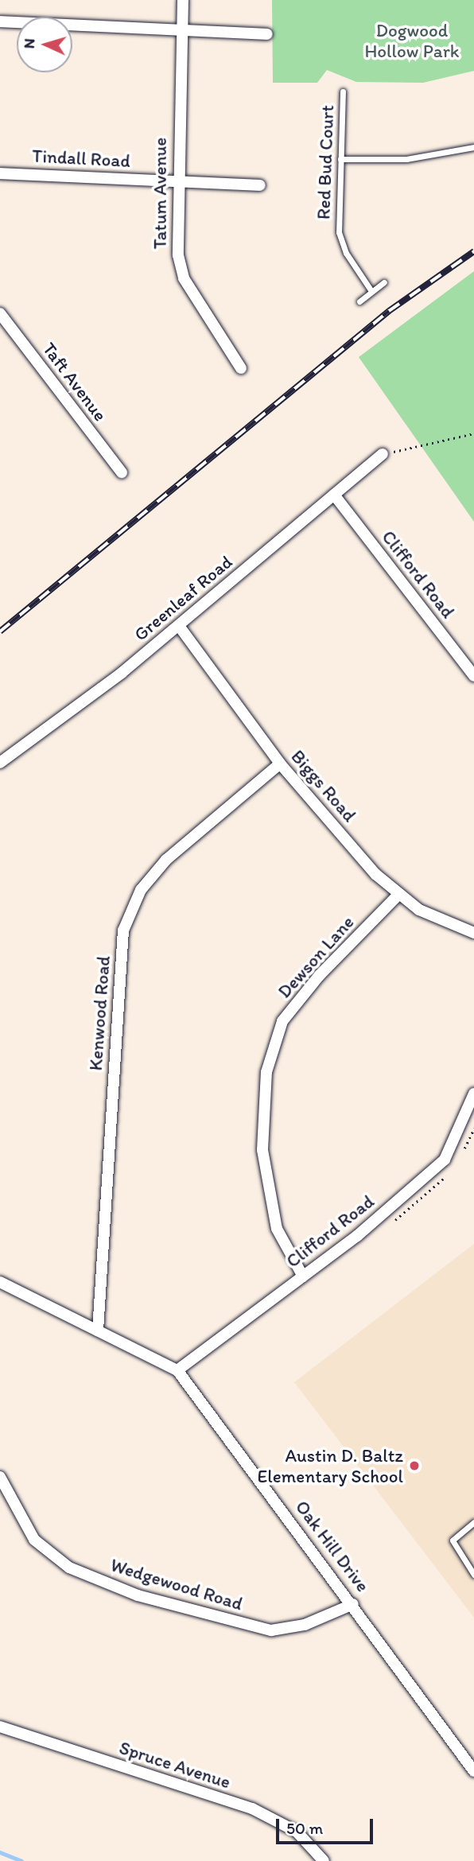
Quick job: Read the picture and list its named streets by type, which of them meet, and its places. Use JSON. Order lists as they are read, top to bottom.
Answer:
{
  "streets": {
    "street": [
      "Tindall Road",
      "Tatum Avenue",
      "Taft Avenue",
      "Clifford Road",
      "Greenleaf Road",
      "Biggs Road",
      "Dewson Lane",
      "Kenwood Road",
      "Oak Hill Drive",
      "Wedgewood Road",
      "Spruce Avenue"
    ],
    "lane": ["Red Bud Court"]
  },
  "crossings": [
    ["Tindall Road", "Tatum Avenue"],
    ["Clifford Road", "Greenleaf Road"],
    ["Clifford Road", "Dewson Lane"],
    ["Clifford Road", "Oak Hill Drive"],
    ["Greenleaf Road", "Biggs Road"],
    ["Biggs Road", "Dewson Lane"],
    ["Biggs Road", "Kenwood Road"],
    ["Kenwood Road", "Oak Hill Drive"],
    ["Oak Hill Drive", "Wedgewood Road"]
  ],
  "parks": ["Dogwood Hollow Park"],
  "places": ["Austin D. Baltz Elementary School"],
  "scale_bar": "50 m",
  "north": "left"
}
